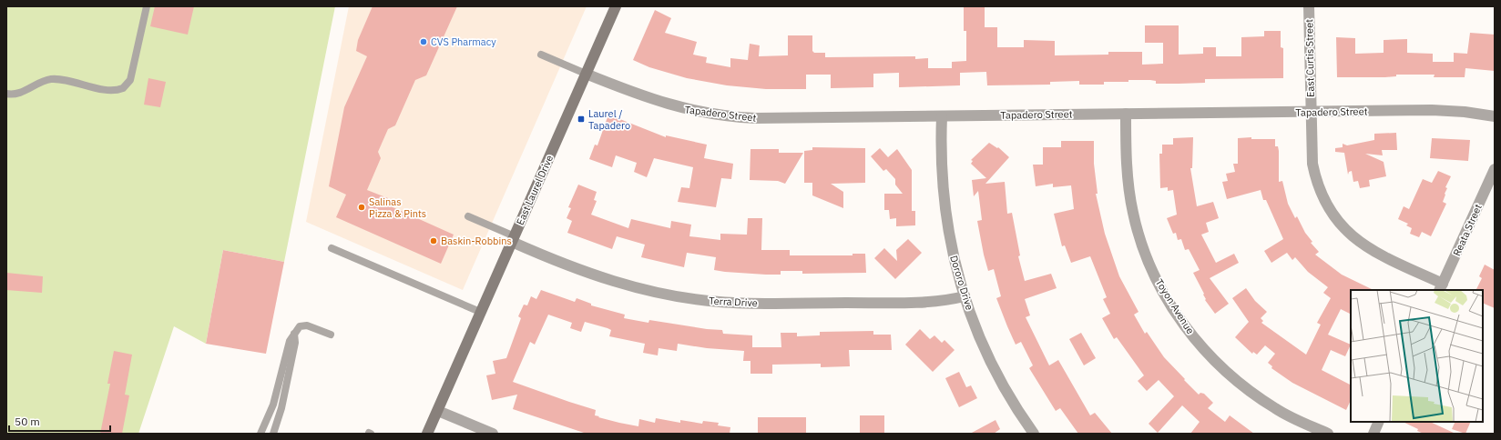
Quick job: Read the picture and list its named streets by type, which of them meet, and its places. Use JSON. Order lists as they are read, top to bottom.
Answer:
{
  "streets": {
    "main road": ["East Laurel Drive"],
    "street": [
      "East Curtis Street",
      "Tapadero Street",
      "Reata Street",
      "Dororo Drive",
      "Terra Drive",
      "Toyon Avenue"
    ]
  },
  "crossings": [
    ["East Curtis Street", "Tapadero Street"],
    ["East Curtis Street", "Reata Street"],
    ["Tapadero Street", "East Laurel Drive"],
    ["Tapadero Street", "Dororo Drive"],
    ["Tapadero Street", "Toyon Avenue"],
    ["East Laurel Drive", "Terra Drive"],
    ["Dororo Drive", "Terra Drive"]
  ],
  "places": {
    "other": ["CVS Pharmacy", "Salinas Pizza & Pints", "Baskin-Robbins"],
    "transit": ["Laurel / Tapadero"]
  },
  "scale_bar": "50 m"
}
